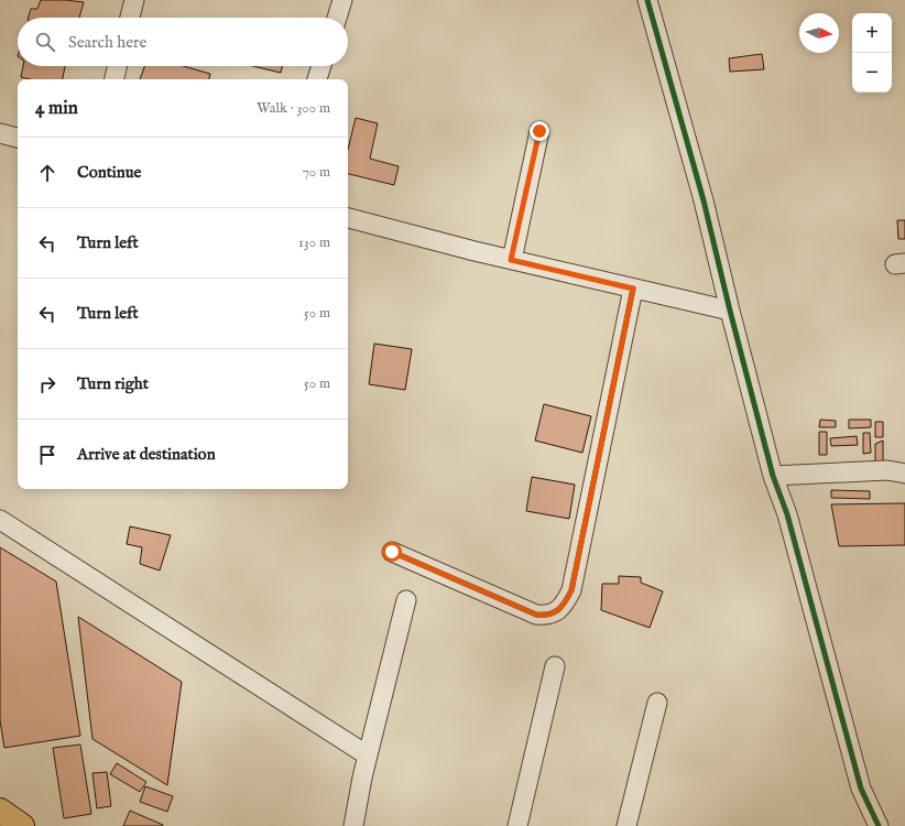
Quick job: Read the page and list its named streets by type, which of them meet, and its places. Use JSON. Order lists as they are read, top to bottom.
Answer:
{
  "north": "right",
  "page": {
    "map_buttons": ["+", "−"],
    "search": "Search here",
    "heading": ["4 min", "Walk · 300 m"],
    "list": [
      ["Continue", "70 m"],
      ["Turn left", "130 m"],
      ["Turn left", "50 m"],
      ["Turn right", "50 m"],
      "Arrive at destination"
    ]
  }
}
